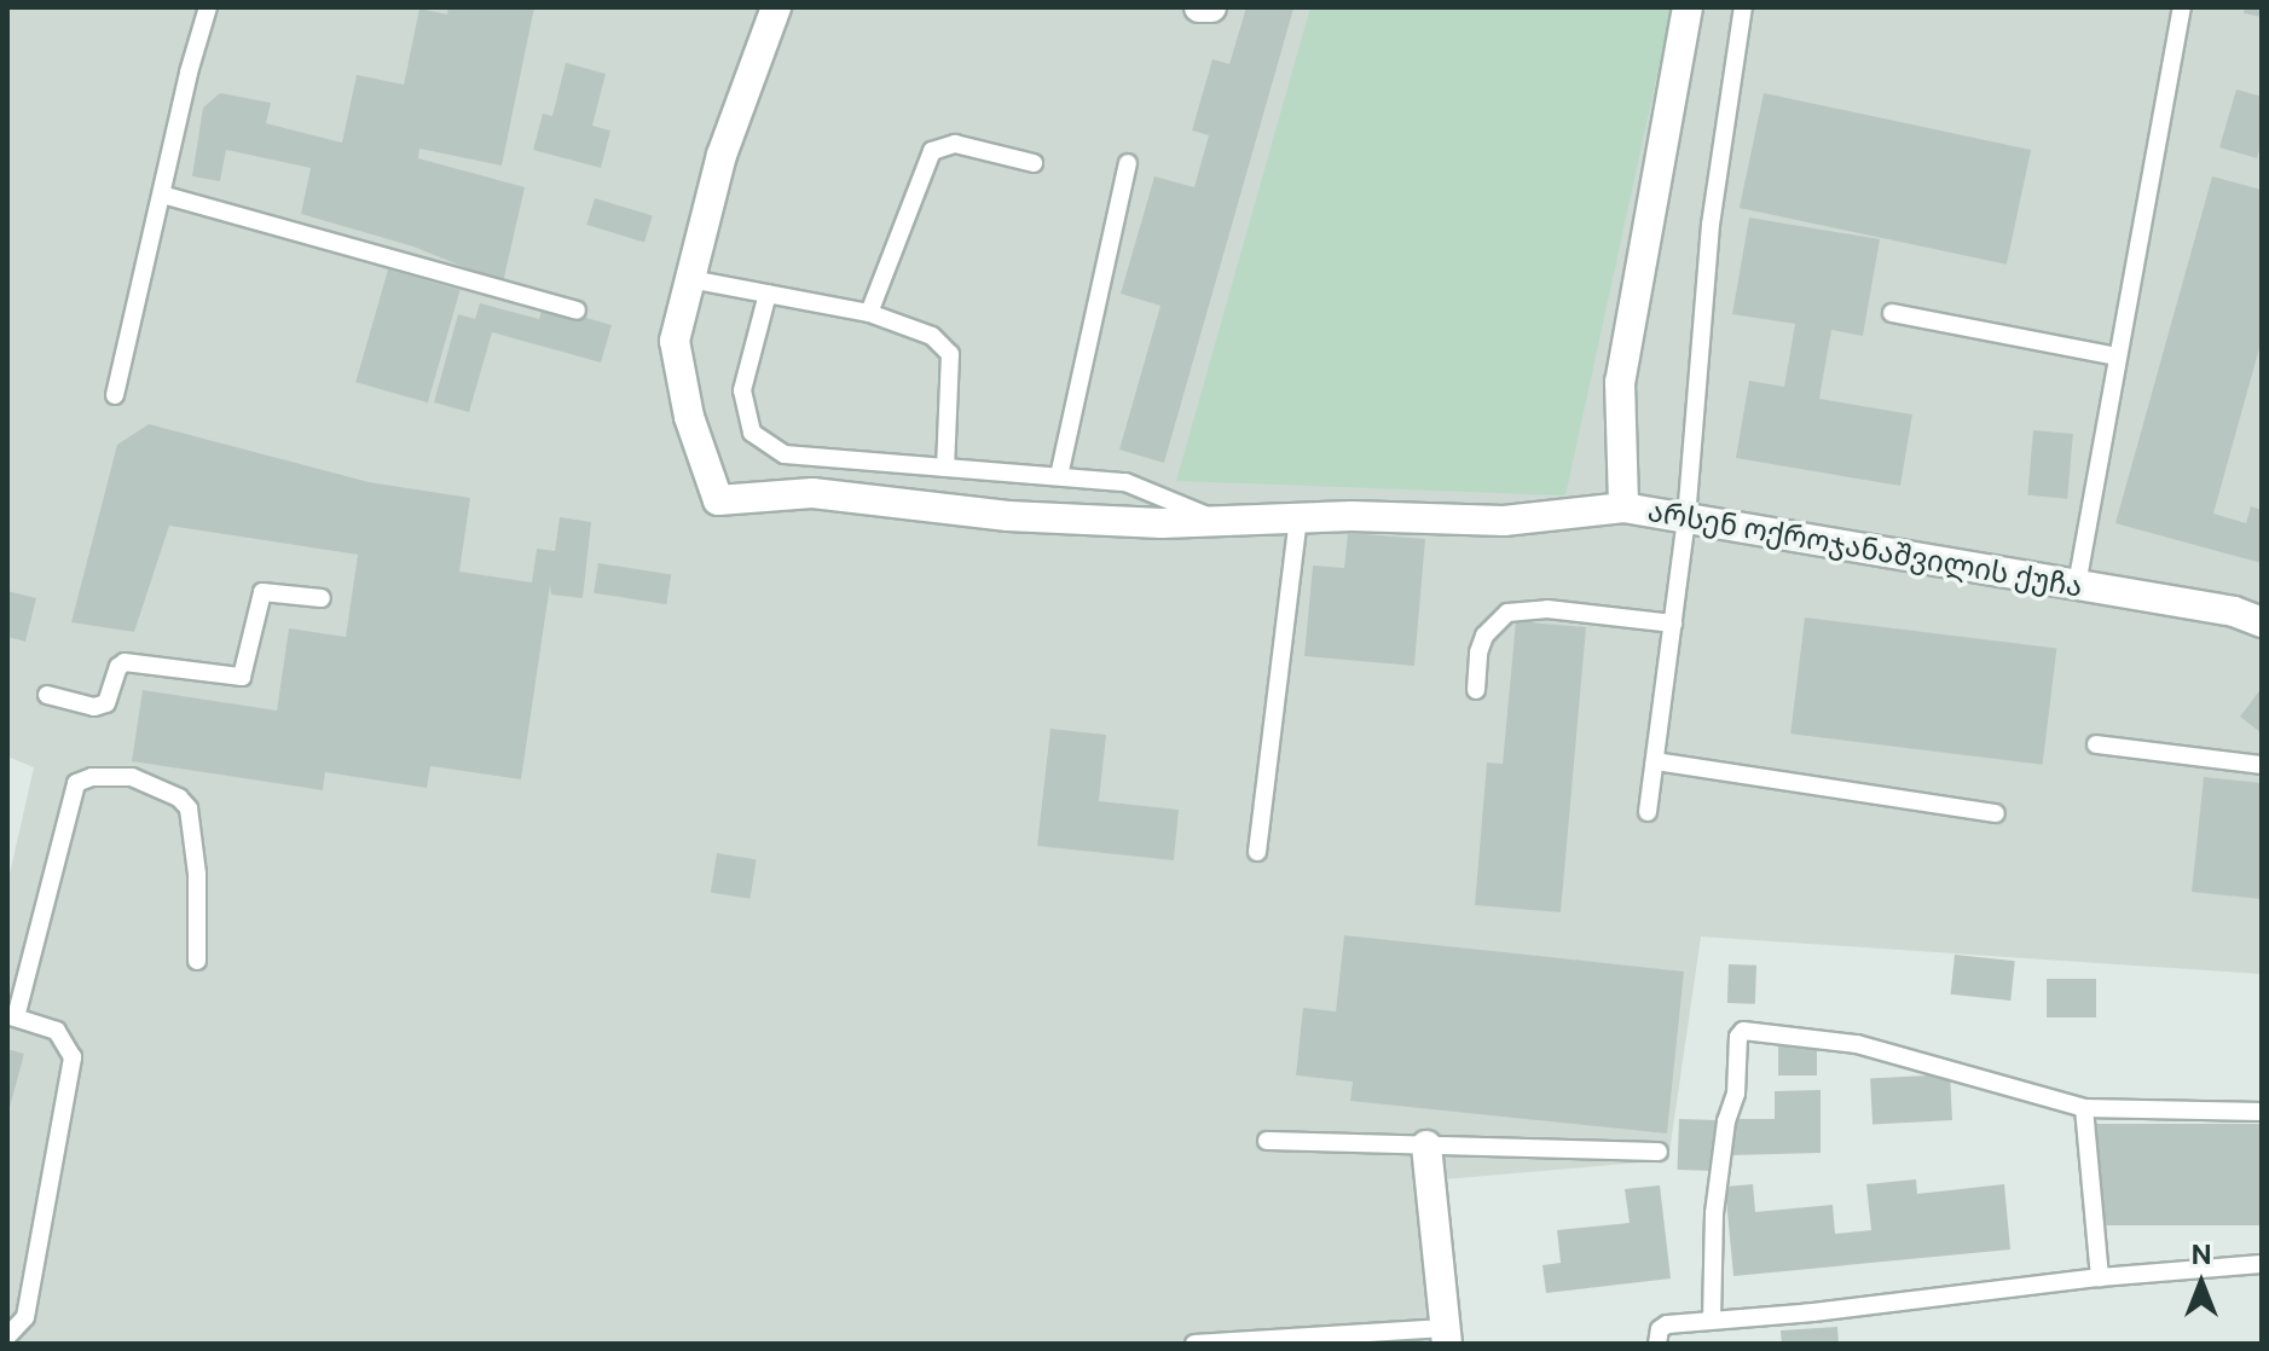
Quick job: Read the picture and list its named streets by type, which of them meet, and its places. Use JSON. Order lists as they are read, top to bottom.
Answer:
{
  "streets": {
    "street": ["არსენ ოქროჯანაშვილის ქუჩა"]
  },
  "north": "top"
}
